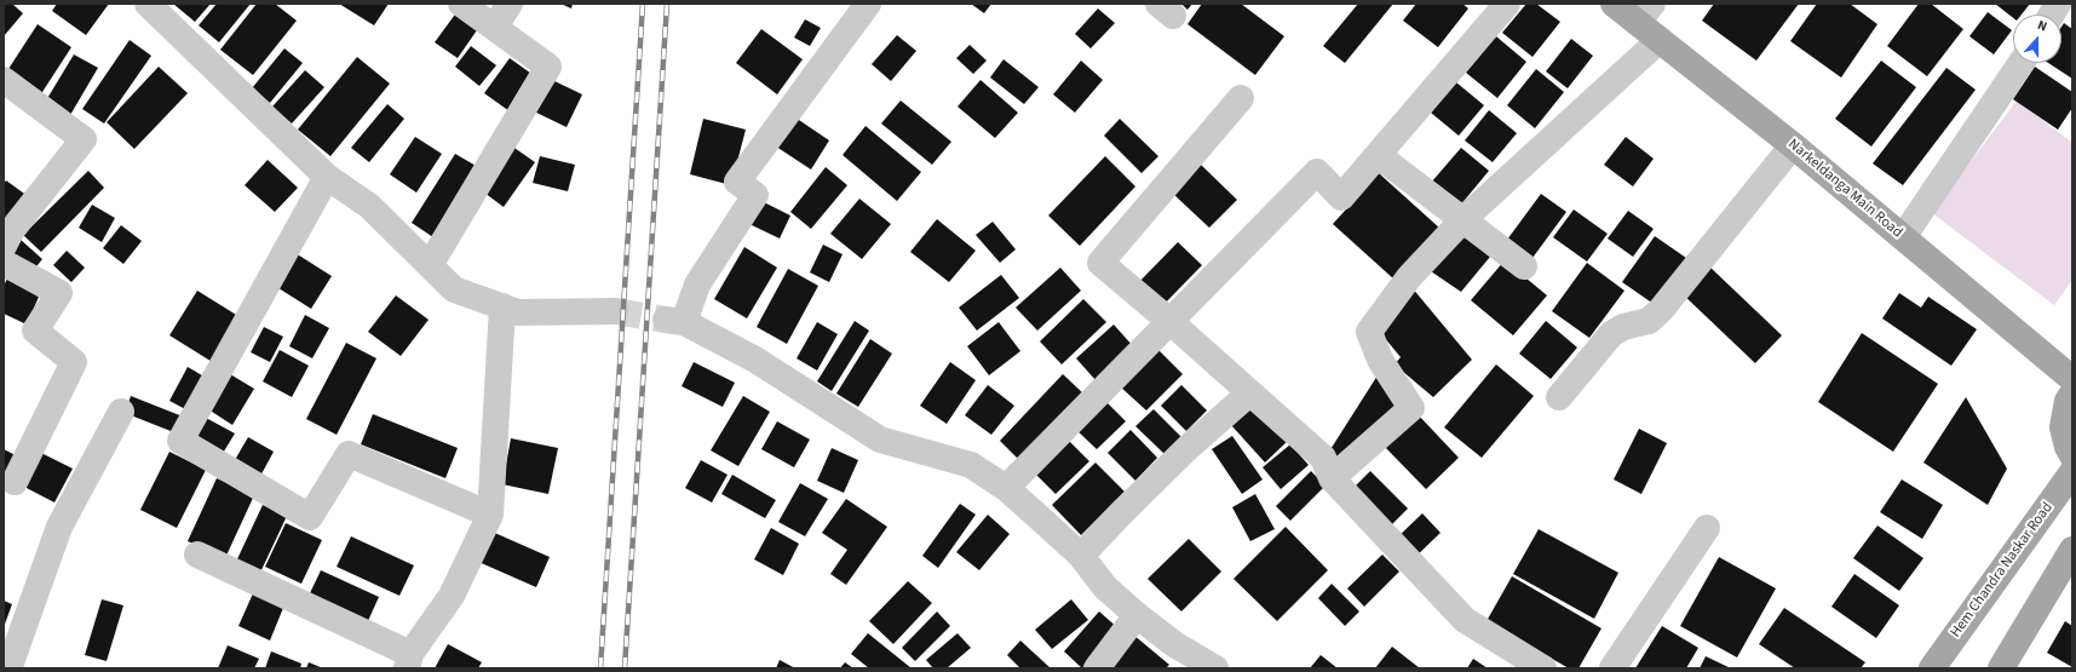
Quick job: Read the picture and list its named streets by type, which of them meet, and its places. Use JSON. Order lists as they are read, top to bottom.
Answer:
{
  "streets": {
    "main road": ["Narkeldanga Main Road", "Hem Chandra Naskar Road"]
  },
  "north": "top"
}
